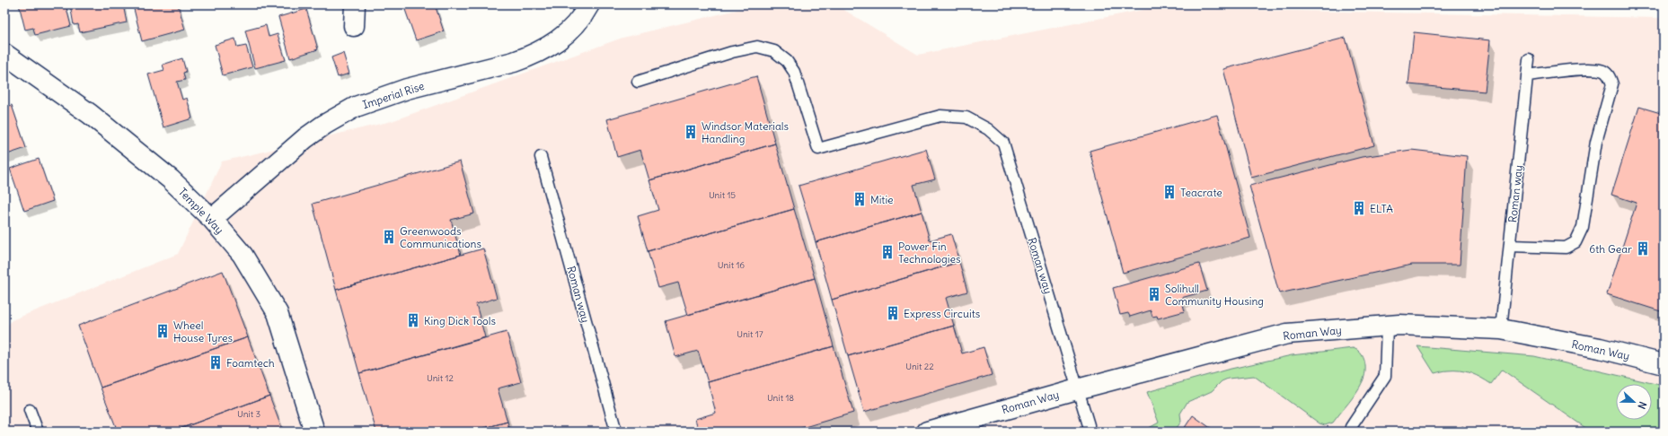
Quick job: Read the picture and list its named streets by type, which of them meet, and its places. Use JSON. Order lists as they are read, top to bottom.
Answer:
{
  "streets": {
    "street": ["Imperial Rise", "Temple Way", "Roman Way"],
    "lane": ["Roman way"]
  },
  "crossings": [
    ["Imperial Rise", "Temple Way"],
    ["Roman way", "Roman Way"]
  ],
  "places": {
    "building": [
      "Windsor Materials Handling",
      "Teacrate",
      "Mitie",
      "ELTA",
      "Greenwoods Communications",
      "6th Gear",
      "Power Fin Technologies",
      "Solihull Community Housing",
      "Express Circuits",
      "King Dick Tools",
      "Wheel House Tyres",
      "Foamtech"
    ]
  },
  "house_numbers": [
    "Unit 15",
    "Unit 16",
    "Unit 17",
    "Unit 22",
    "Unit 12",
    "Unit 18",
    "Unit 3"
  ],
  "north": "right"
}
